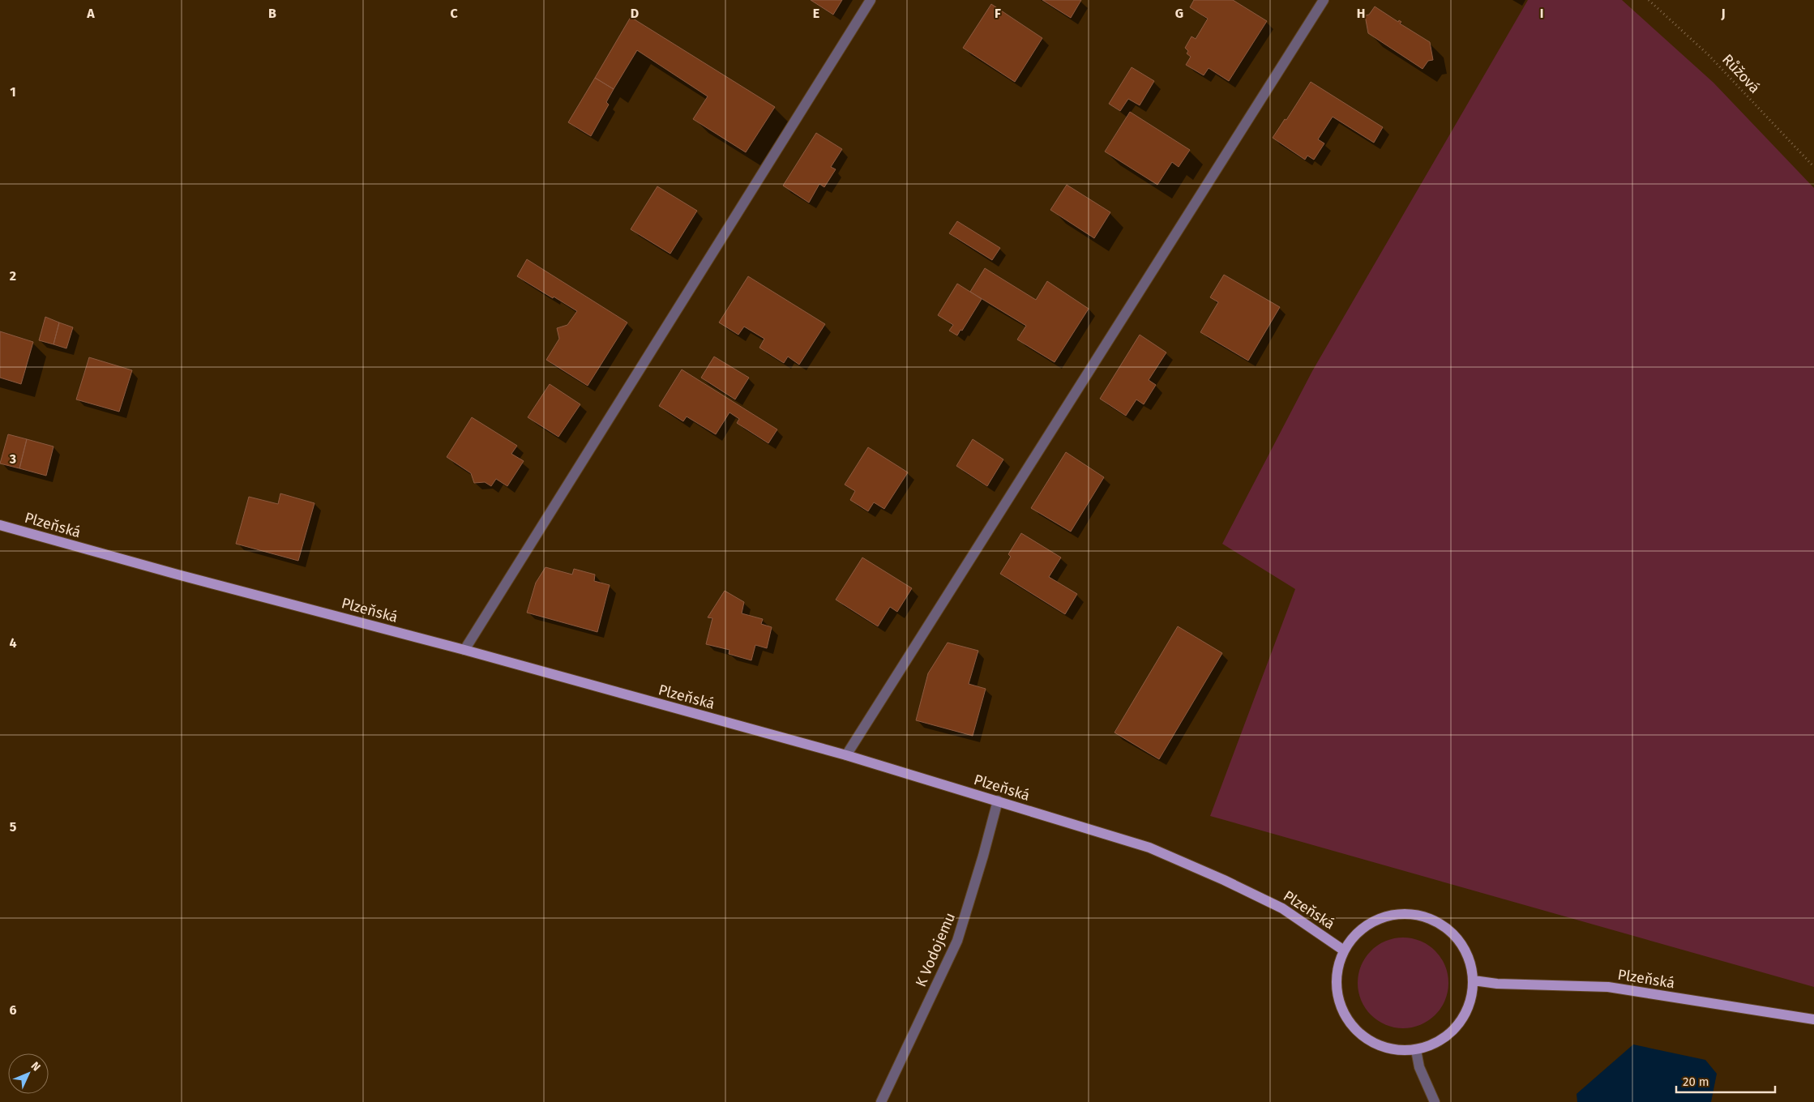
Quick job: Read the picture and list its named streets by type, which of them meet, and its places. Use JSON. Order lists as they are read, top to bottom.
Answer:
{
  "streets": {
    "main road": ["Plzeňská"],
    "street": ["K Vodojemu"],
    "path": ["Růžová"]
  },
  "crossings": [
    ["Plzeňská", "K Vodojemu"]
  ],
  "scale_bar": "20 m",
  "north": "top right",
  "grid": {
    "columns": [
      "A",
      "B",
      "C",
      "D",
      "E",
      "F",
      "G",
      "H",
      "I",
      "J"
    ],
    "rows": [
      "1",
      "2",
      "3",
      "4",
      "5",
      "6"
    ]
  }
}
